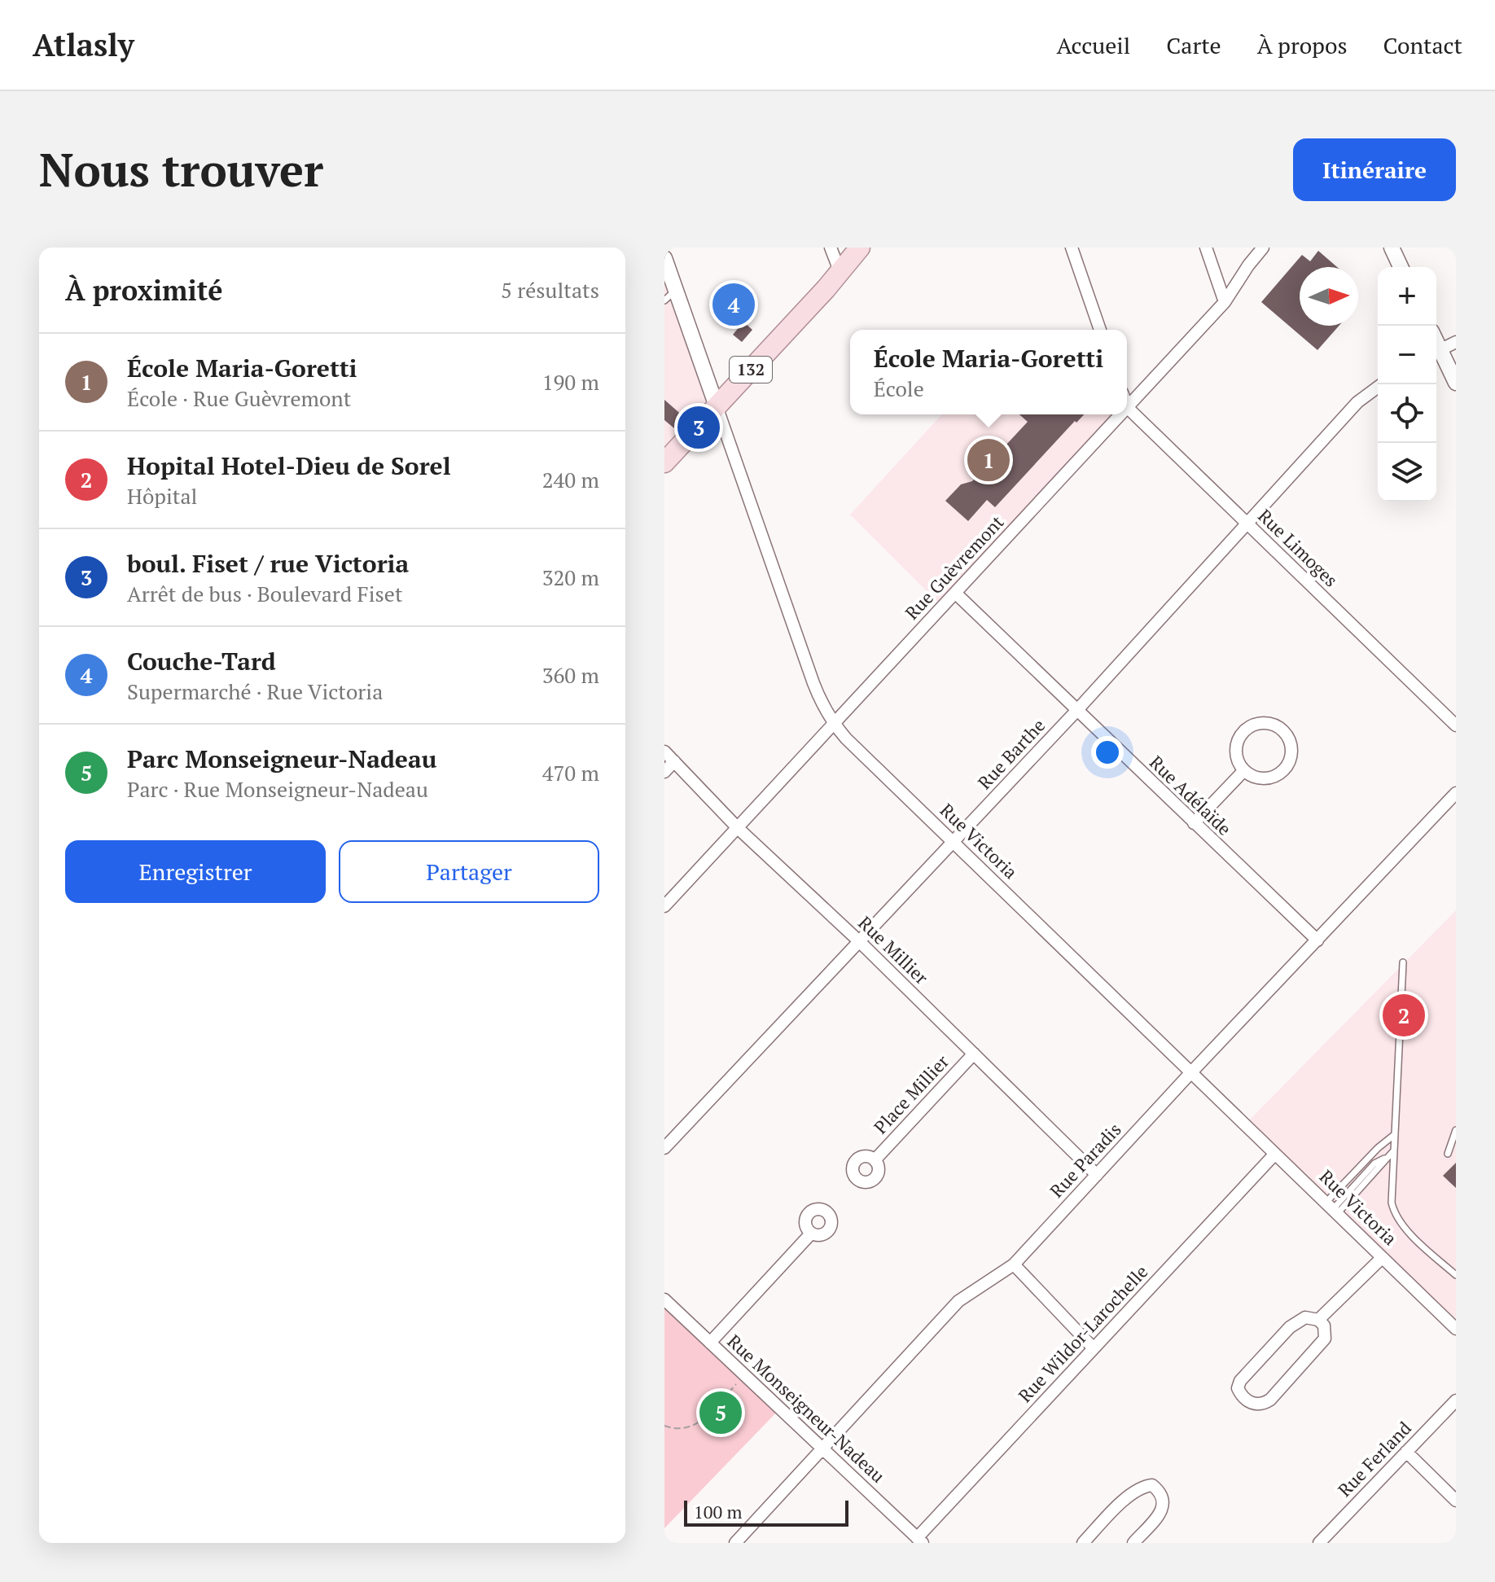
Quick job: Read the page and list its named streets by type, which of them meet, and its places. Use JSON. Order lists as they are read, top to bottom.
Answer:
{
  "streets": {
    "main road": ["132"],
    "street": [
      "Rue Limoges",
      "Rue Guèvremont",
      "Rue Barthe",
      "Rue Adélaïde",
      "Rue Victoria",
      "Rue Millier",
      "Place Millier",
      "Rue Paradis",
      "Rue Wildor-Larochelle",
      "Rue Monseigneur-Nadeau",
      "Rue Ferland"
    ]
  },
  "crossings": [
    ["132", "Rue Victoria"],
    ["Rue Limoges", "Rue Guèvremont"],
    ["Rue Limoges", "Rue Barthe"],
    ["Rue Guèvremont", "Rue Adélaïde"],
    ["Rue Guèvremont", "Rue Victoria"],
    ["Rue Guèvremont", "Rue Millier"],
    ["Rue Barthe", "Rue Adélaïde"],
    ["Rue Barthe", "Rue Victoria"],
    ["Rue Barthe", "Rue Millier"],
    ["Rue Adélaïde", "Rue Paradis"],
    ["Rue Victoria", "Rue Paradis"],
    ["Rue Victoria", "Rue Wildor-Larochelle"],
    ["Rue Millier", "Place Millier"],
    ["Rue Millier", "Rue Paradis"],
    ["Rue Paradis", "Rue Monseigneur-Nadeau"],
    ["Rue Wildor-Larochelle", "Rue Monseigneur-Nadeau"]
  ],
  "scale_bar": "100 m",
  "north": "right",
  "page": {
    "header": "Atlasly",
    "nav": [
      "Accueil",
      "Carte",
      "À propos",
      "Contact"
    ],
    "buttons": [
      "Itinéraire",
      ["Enregistrer", "Partager"]
    ],
    "title": "Nous trouver",
    "heading": ["À proximité", "5 résultats"],
    "map_buttons": ["+", "−"],
    "pins": [
      "4",
      "3",
      "1",
      "2",
      "5"
    ],
    "popup": ["École Maria-Goretti", "École"],
    "list": [
      {
        "mark": "1",
        "name": "École Maria-Goretti",
        "note": "École · Rue Guèvremont",
        "value": "190 m"
      },
      {
        "mark": "2",
        "name": "Hopital Hotel-Dieu de Sorel",
        "note": "Hôpital",
        "value": "240 m"
      },
      {
        "mark": "3",
        "name": "boul. Fiset / rue Victoria",
        "note": "Arrêt de bus · Boulevard Fiset",
        "value": "320 m"
      },
      {
        "mark": "4",
        "name": "Couche-Tard",
        "note": "Supermarché · Rue Victoria",
        "value": "360 m"
      },
      {
        "mark": "5",
        "name": "Parc Monseigneur-Nadeau",
        "note": "Parc · Rue Monseigneur-Nadeau",
        "value": "470 m"
      }
    ],
    "scale": "100 m"
  }
}
